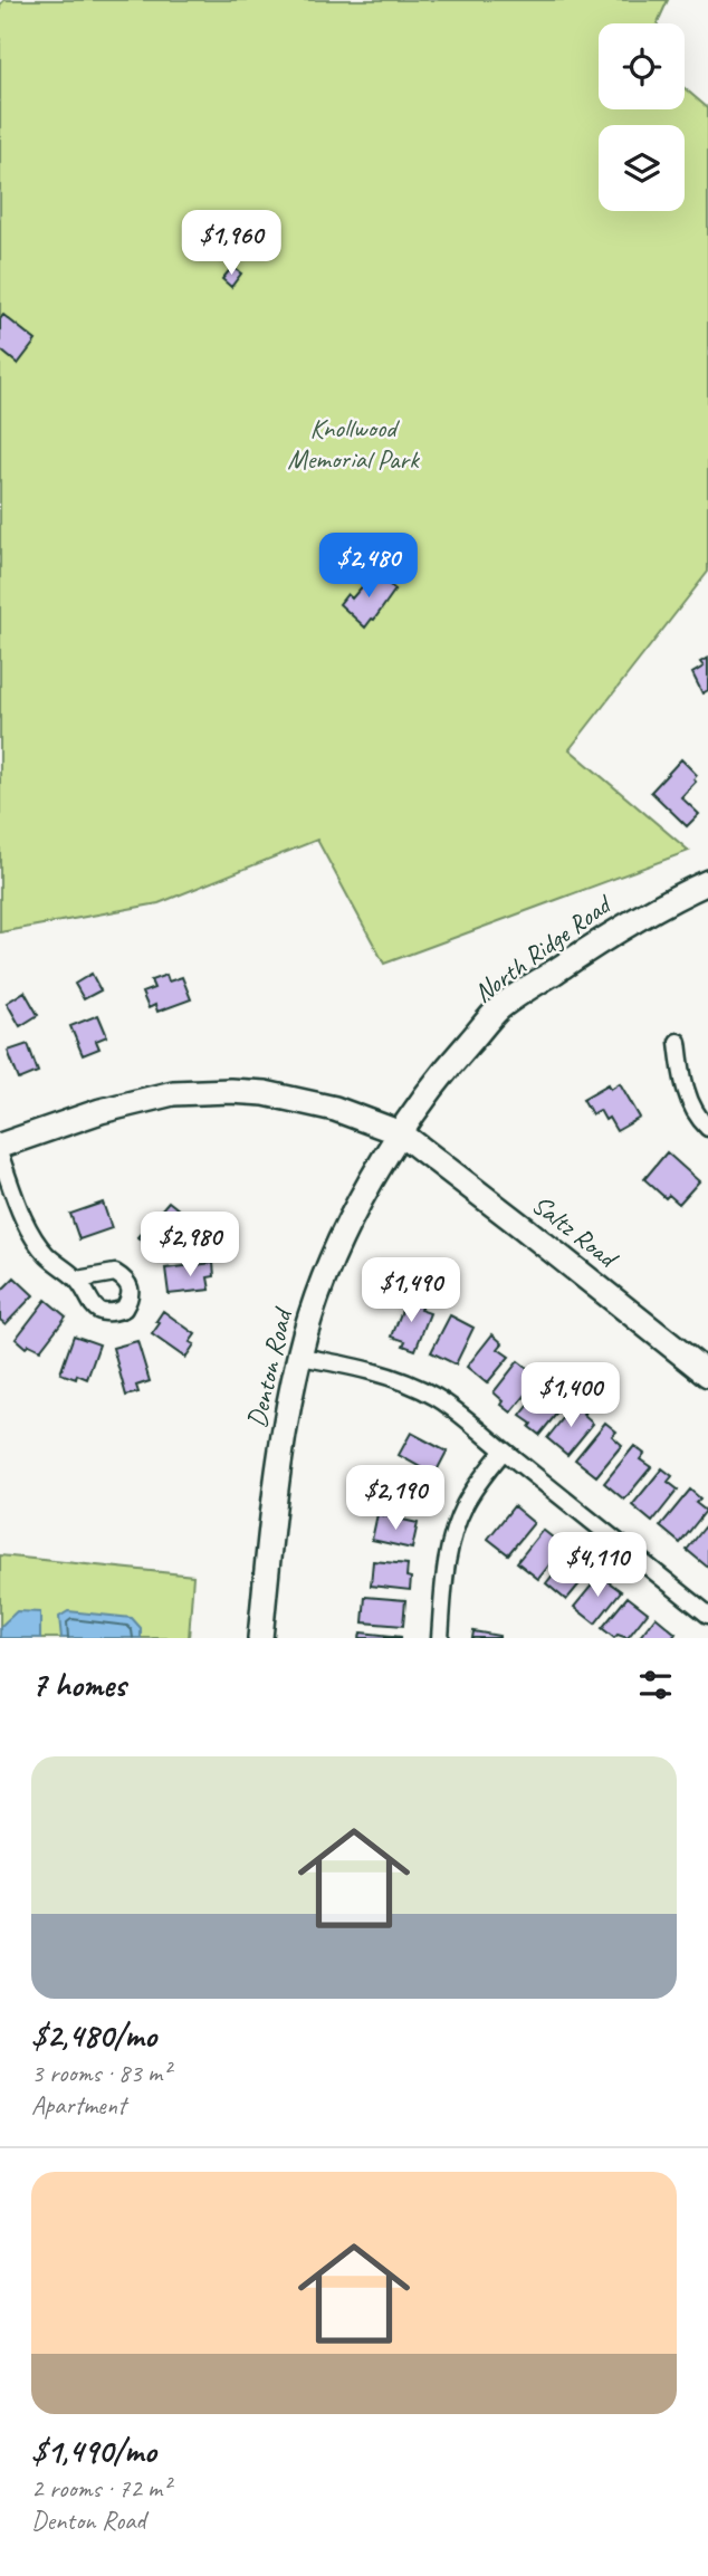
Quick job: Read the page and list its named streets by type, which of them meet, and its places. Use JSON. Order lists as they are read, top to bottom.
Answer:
{
  "streets": {
    "street": ["North Ridge Road", "Saltz Road", "Denton Road"]
  },
  "crossings": [
    ["North Ridge Road", "Saltz Road"],
    ["North Ridge Road", "Denton Road"],
    ["Saltz Road", "Denton Road"]
  ],
  "parks": ["Knollwood Memorial Park"],
  "page": {
    "price": [
      "$1,960",
      "$2,480",
      "$2,980",
      "$1,490",
      "$1,400",
      "$2,190",
      "$4,110"
    ],
    "heading": "7 homes",
    "list": [
      {
        "name": "$2,480/mo",
        "note": "3 rooms · 83 m² · Apartment"
      },
      {
        "name": "$1,490/mo",
        "note": "2 rooms · 72 m² · Denton Road"
      }
    ]
  }
}
